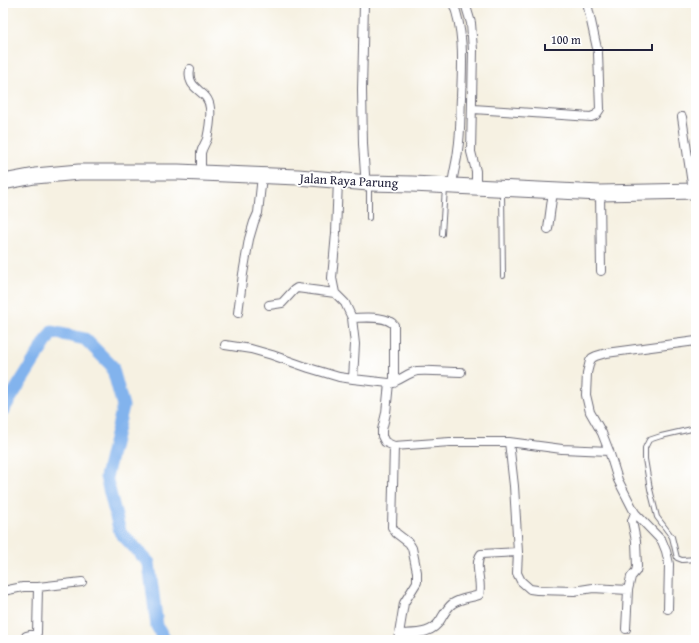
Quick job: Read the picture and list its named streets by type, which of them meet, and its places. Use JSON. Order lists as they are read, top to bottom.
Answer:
{
  "streets": {
    "highway": ["Jalan Raya Parung"]
  },
  "scale_bar": "100 m"
}
